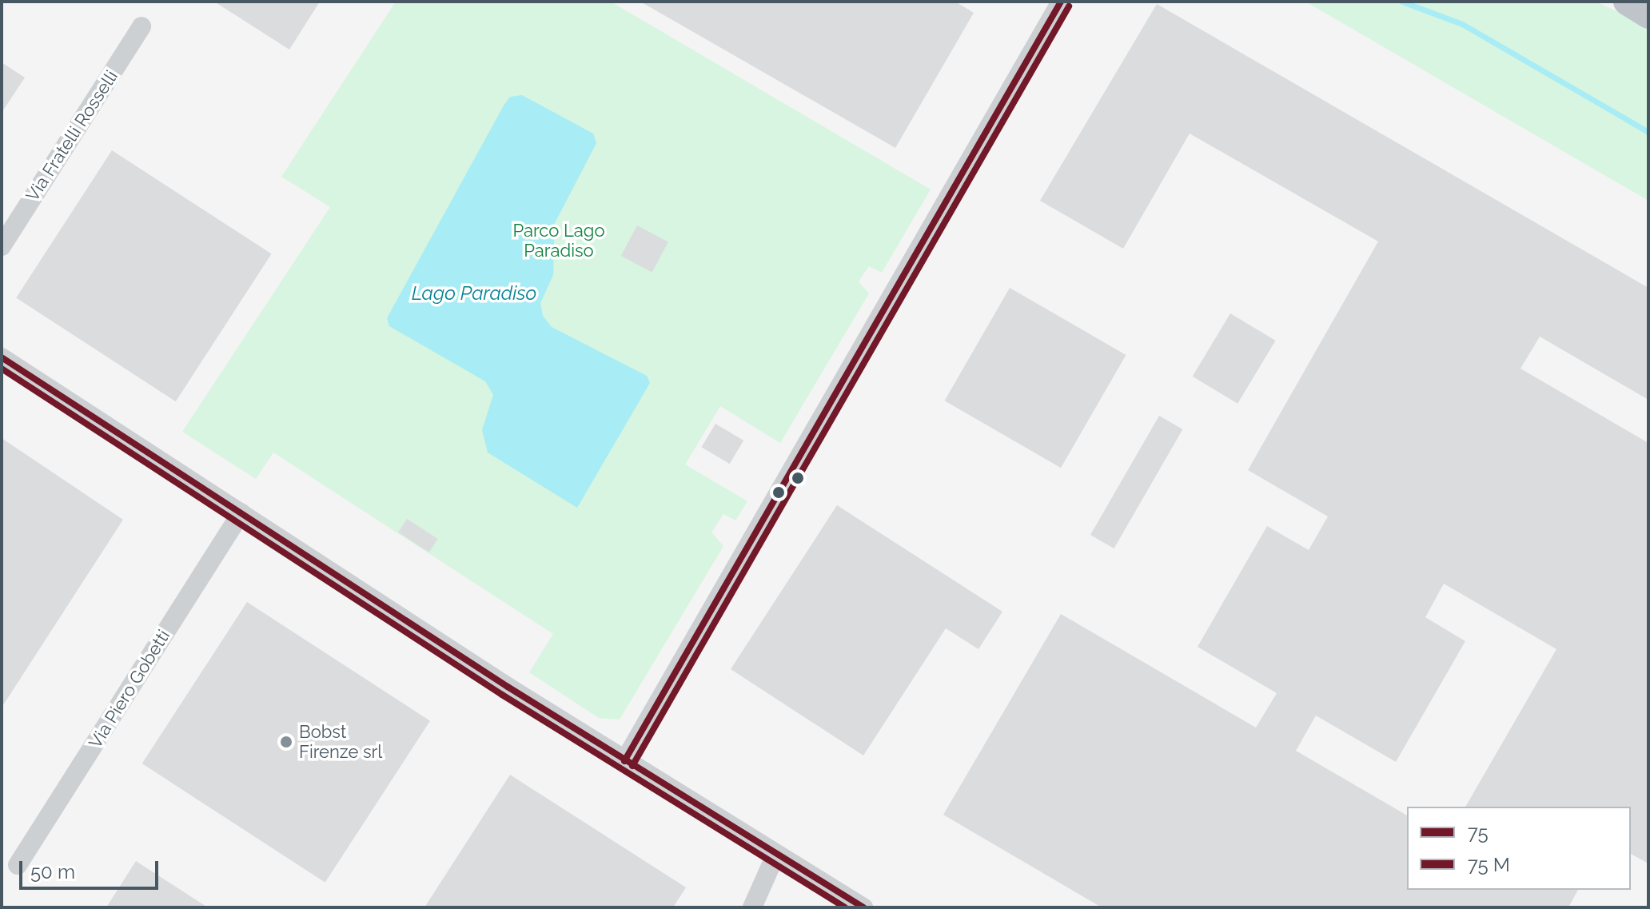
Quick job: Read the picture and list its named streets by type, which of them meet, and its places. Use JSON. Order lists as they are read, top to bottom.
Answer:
{
  "streets": {
    "street": ["Via Fratelli Rosselli", "Via Piero Gobetti"]
  },
  "water": ["Lago Paradiso"],
  "parks": ["Parco Lago Paradiso"],
  "places": ["Bobst Firenze srl"],
  "lines": ["transit line 75"],
  "legend": ["75", "75 M"],
  "scale_bar": "50 m"
}
